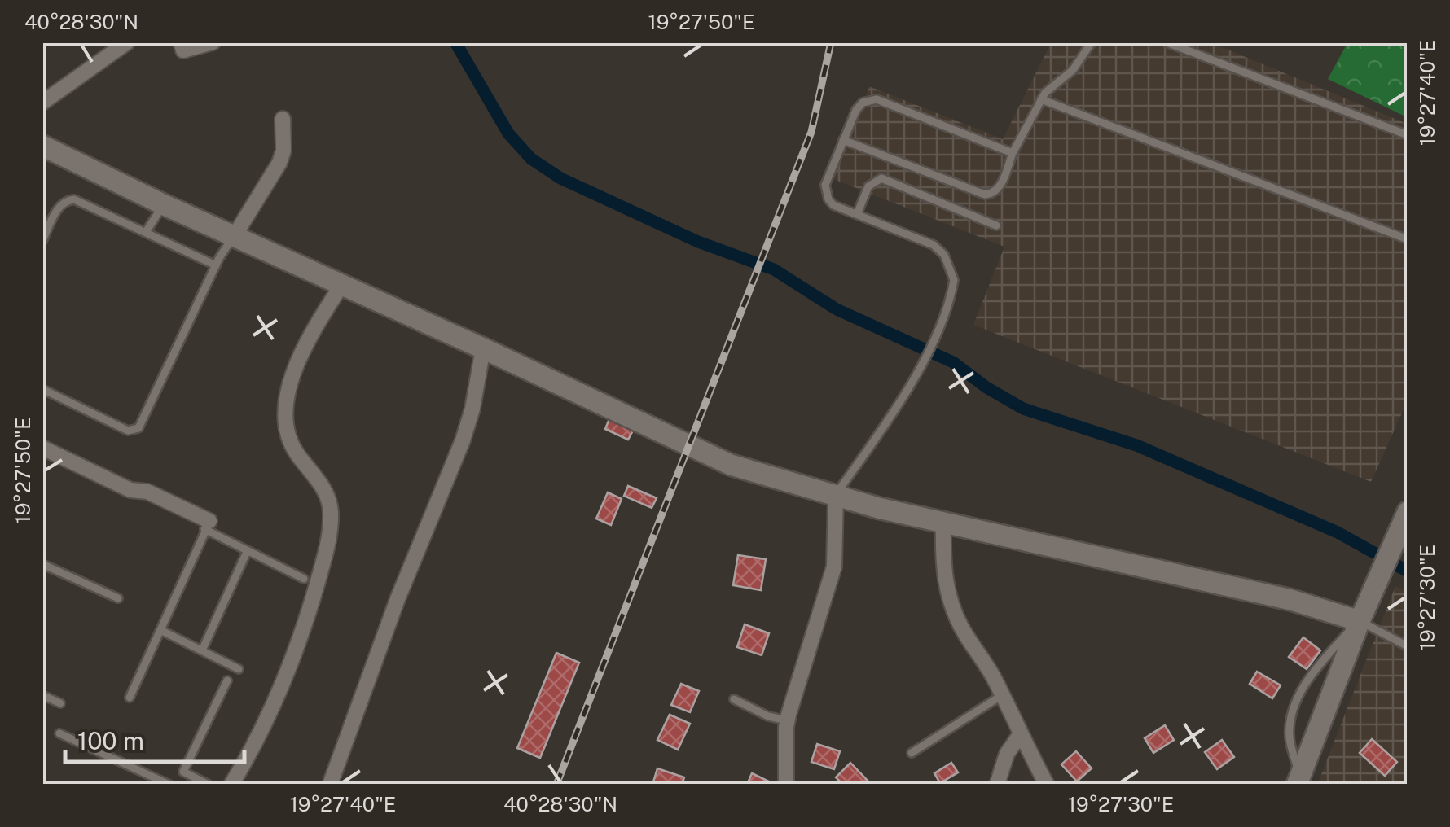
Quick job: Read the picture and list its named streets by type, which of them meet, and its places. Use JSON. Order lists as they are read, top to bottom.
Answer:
{
  "scale_bar": "100 m",
  "coordinates": [
    "40°28'30\"N",
    "19°27'50\"E",
    "19°27'40\"E",
    "19°27'30\"E"
  ]
}
